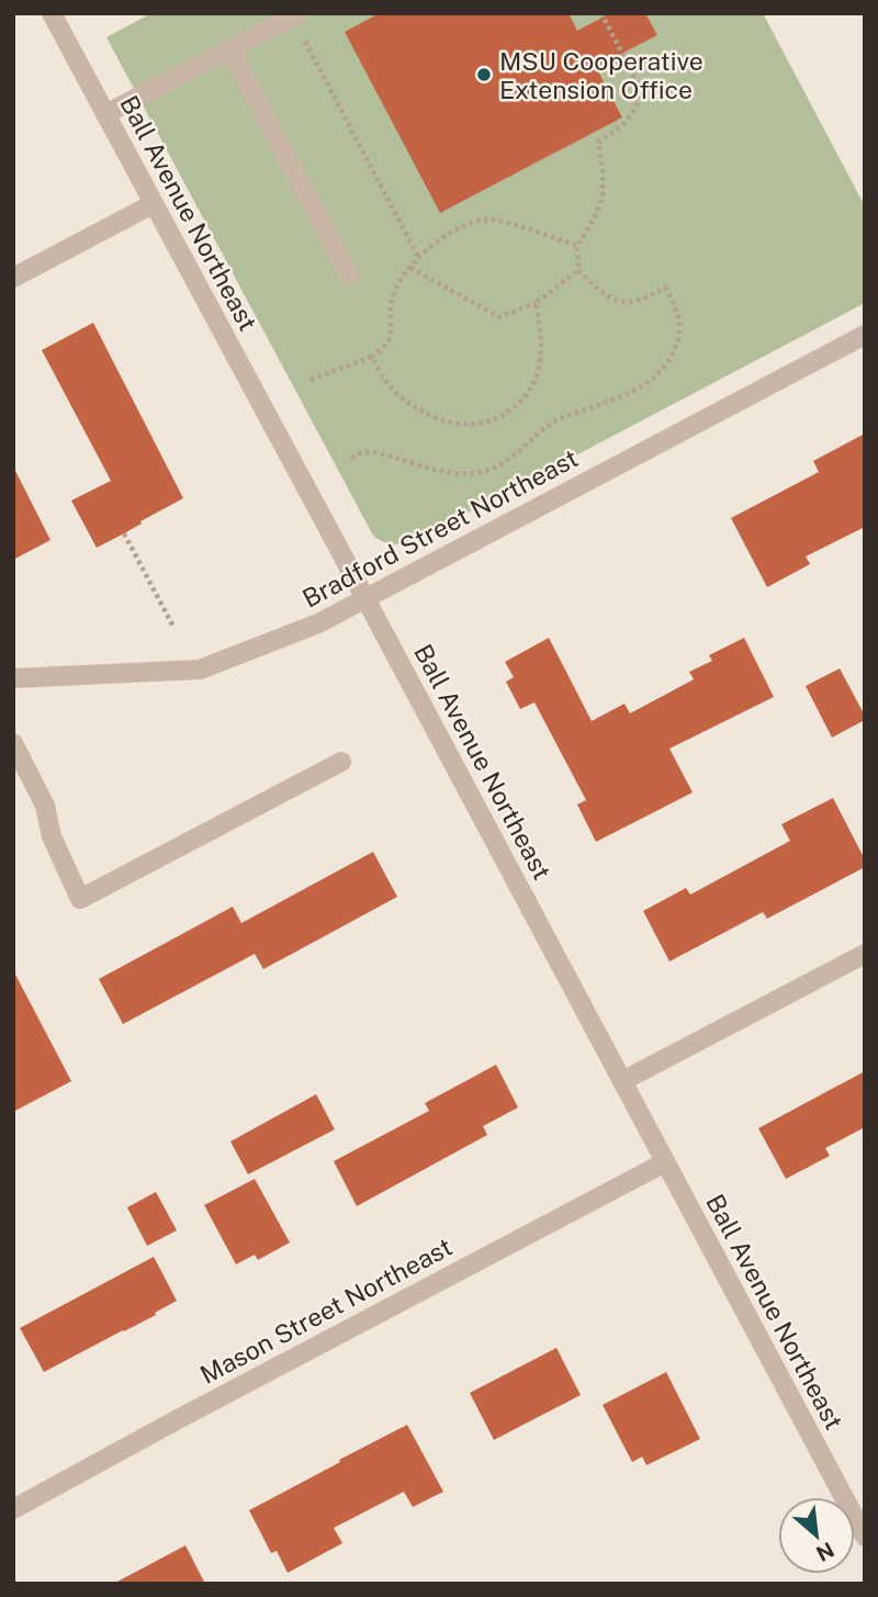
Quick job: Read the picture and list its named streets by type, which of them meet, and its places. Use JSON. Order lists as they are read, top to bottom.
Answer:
{
  "streets": {
    "street": ["Ball Avenue Northeast", "Bradford Street Northeast", "Mason Street Northeast"]
  },
  "crossings": [
    ["Ball Avenue Northeast", "Bradford Street Northeast"],
    ["Ball Avenue Northeast", "Mason Street Northeast"]
  ],
  "places": ["MSU Cooperative Extension Office"],
  "north": "bottom right"
}
